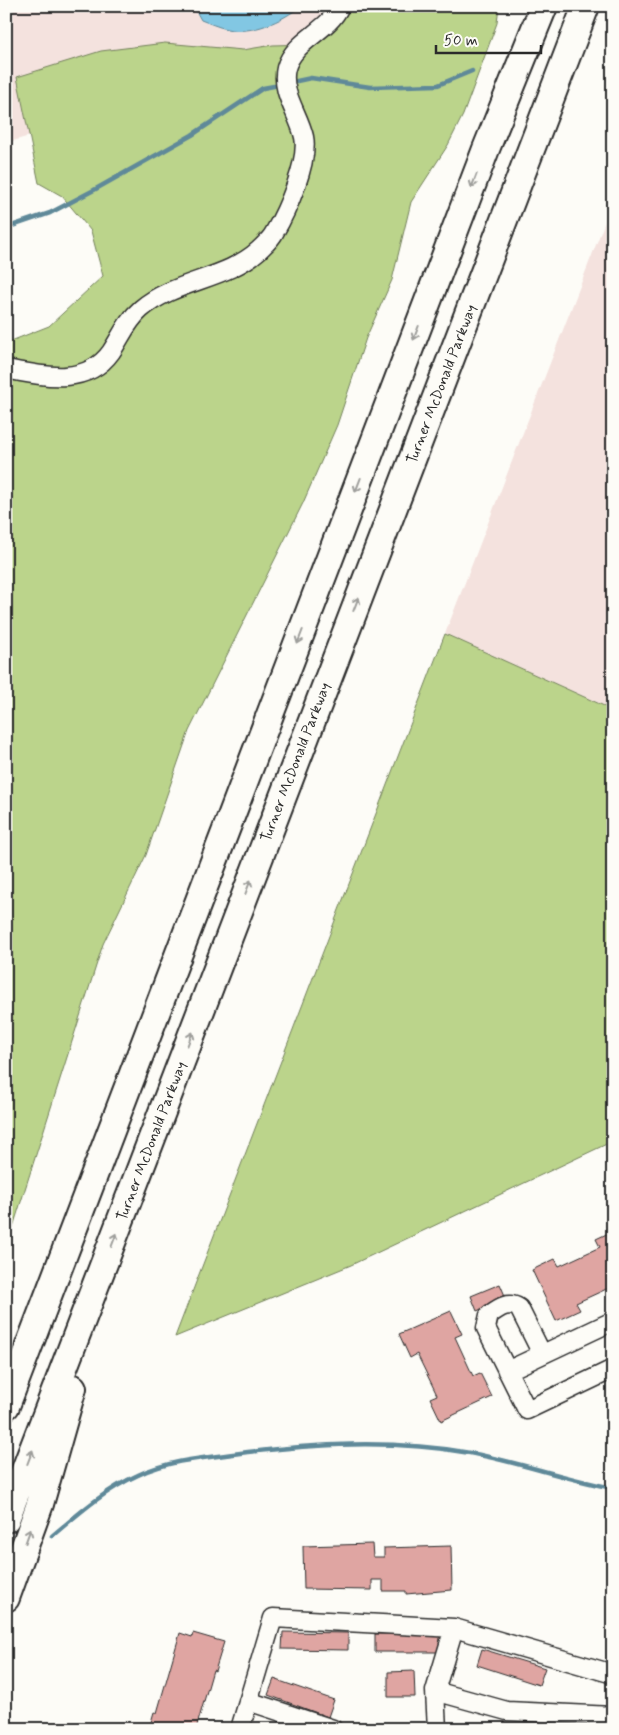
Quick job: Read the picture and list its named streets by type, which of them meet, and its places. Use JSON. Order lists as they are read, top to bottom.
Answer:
{
  "streets": {
    "highway": ["Turner McDonald Parkway"]
  },
  "scale_bar": "50 m"
}
